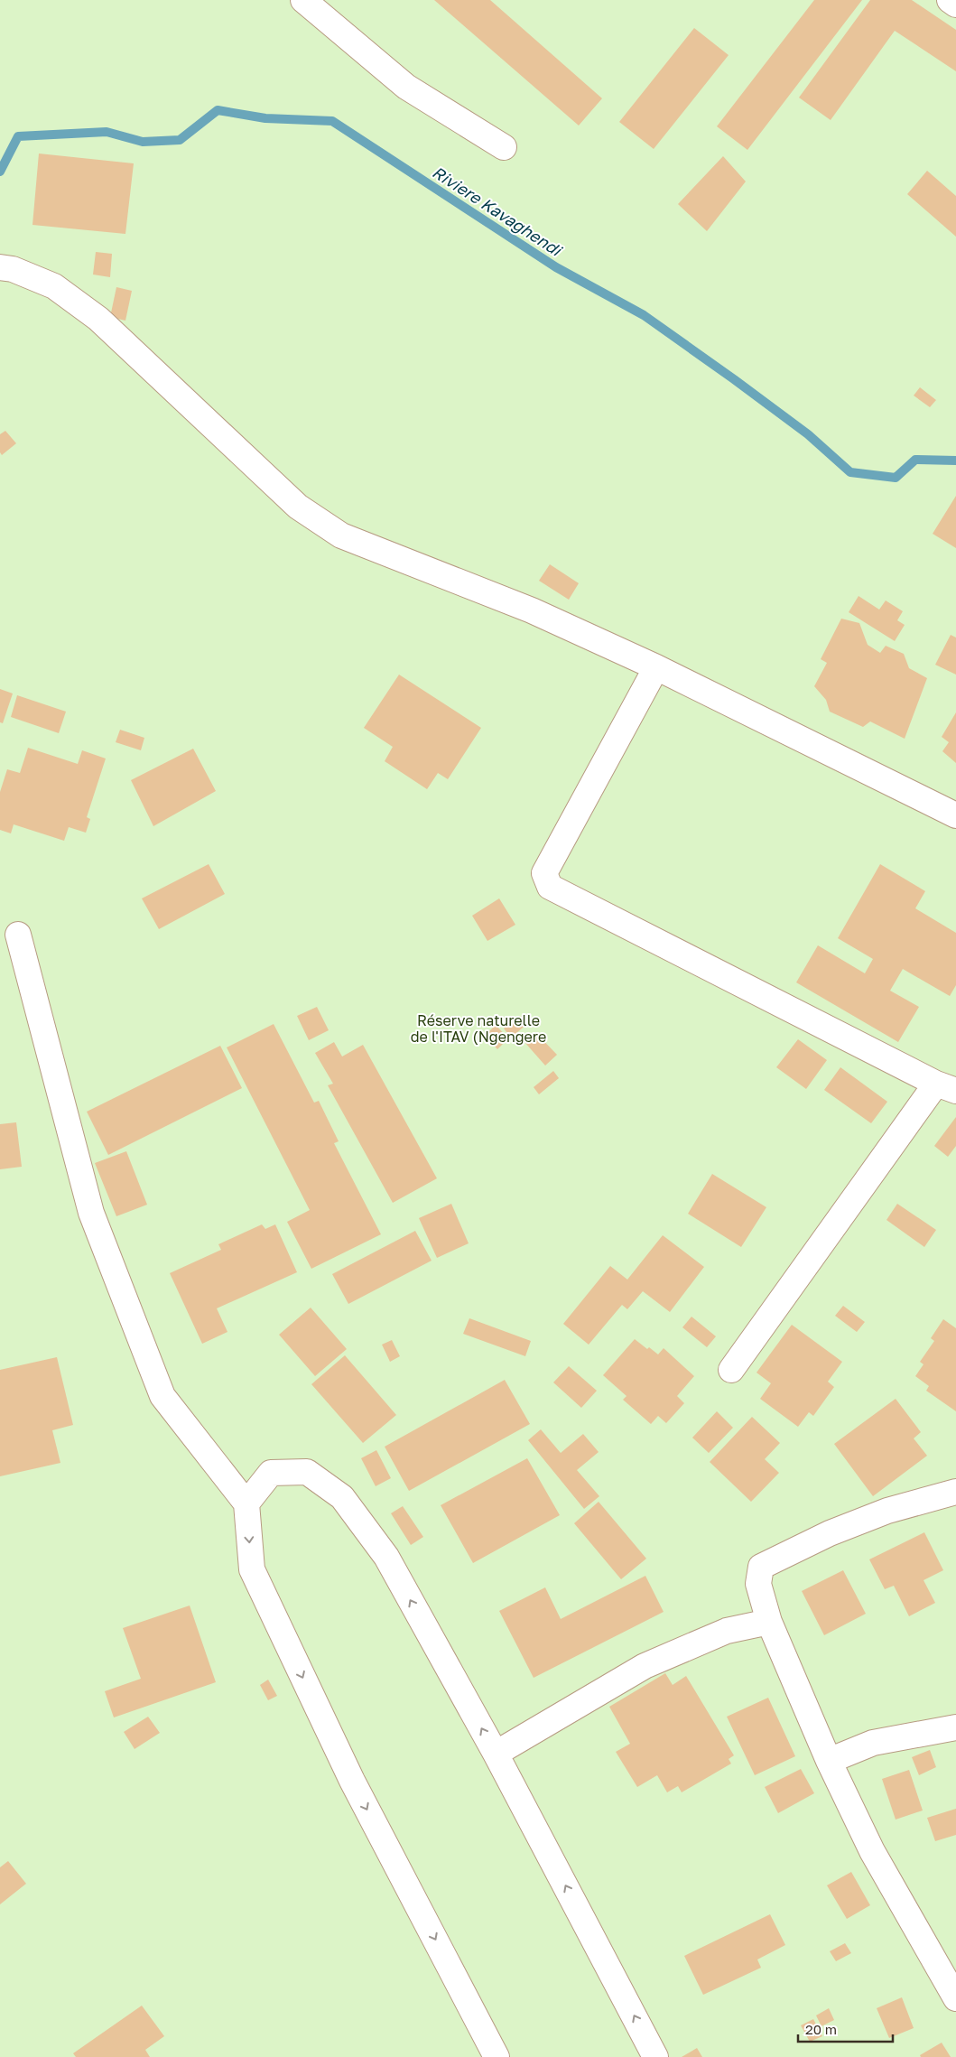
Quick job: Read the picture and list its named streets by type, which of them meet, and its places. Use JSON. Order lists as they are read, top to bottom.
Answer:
{
  "water": ["Riviere Kavaghendi"],
  "parks": ["Réserve naturelle de l'ITAV (Ngengere"],
  "scale_bar": "20 m"
}
